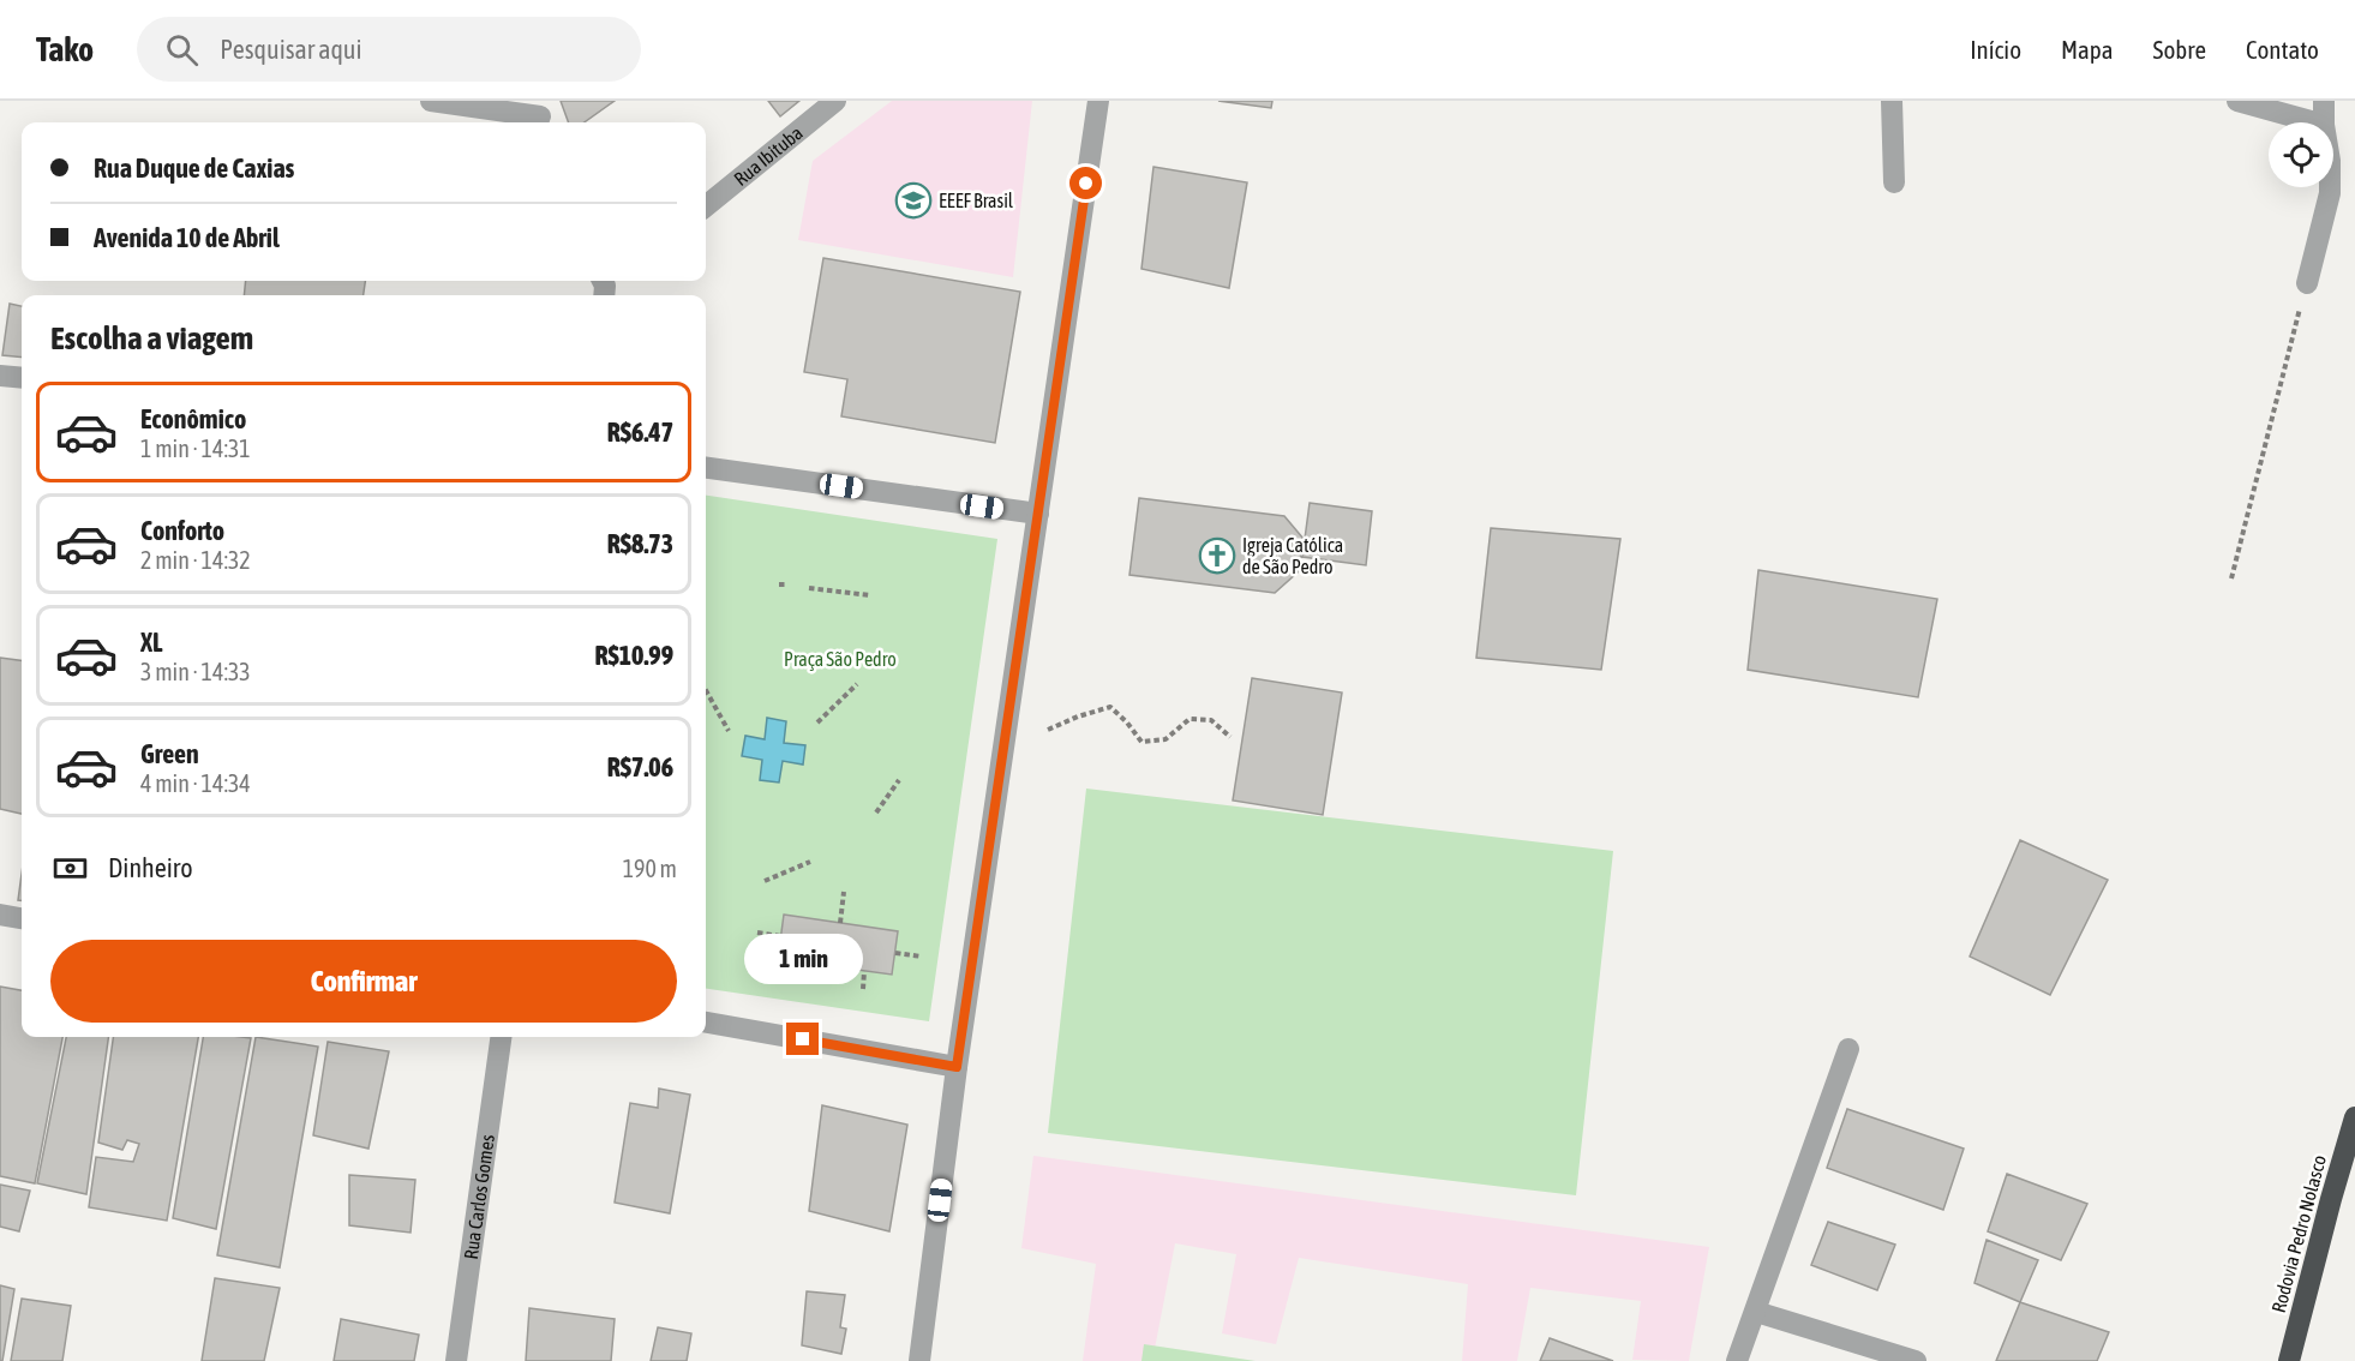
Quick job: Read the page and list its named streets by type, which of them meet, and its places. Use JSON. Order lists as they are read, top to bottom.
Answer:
{
  "streets": {
    "highway": ["Rodovia Pedro Nolasco"],
    "street": ["Rua Ibituba", "Rua Carlos Gomes"]
  },
  "parks": ["Praça São Pedro"],
  "places": {
    "school or university": ["EEEF Brasil"],
    "church": ["Igreja Católica de São Pedro"]
  },
  "page": {
    "header": "Tako",
    "search": "Pesquisar aqui",
    "nav": [
      "Início",
      "Mapa",
      "Sobre",
      "Contato"
    ],
    "banner": ["Rua Duque de Caxias", "Avenida 10 de Abril"],
    "heading": "Escolha a viagem",
    "list": [
      {
        "name": "Econômico",
        "note": "1 min · 14:31",
        "value": "R$6.47"
      },
      {
        "name": "Conforto",
        "note": "2 min · 14:32",
        "value": "R$8.73"
      },
      {
        "name": "XL",
        "note": "3 min · 14:33",
        "value": "R$10.99"
      },
      {
        "name": "Green",
        "note": "4 min · 14:34",
        "value": "R$7.06"
      }
    ],
    "pay": ["Dinheiro", "190 m"],
    "buttons": "Confirmar",
    "bubble": "1 min"
  }
}
